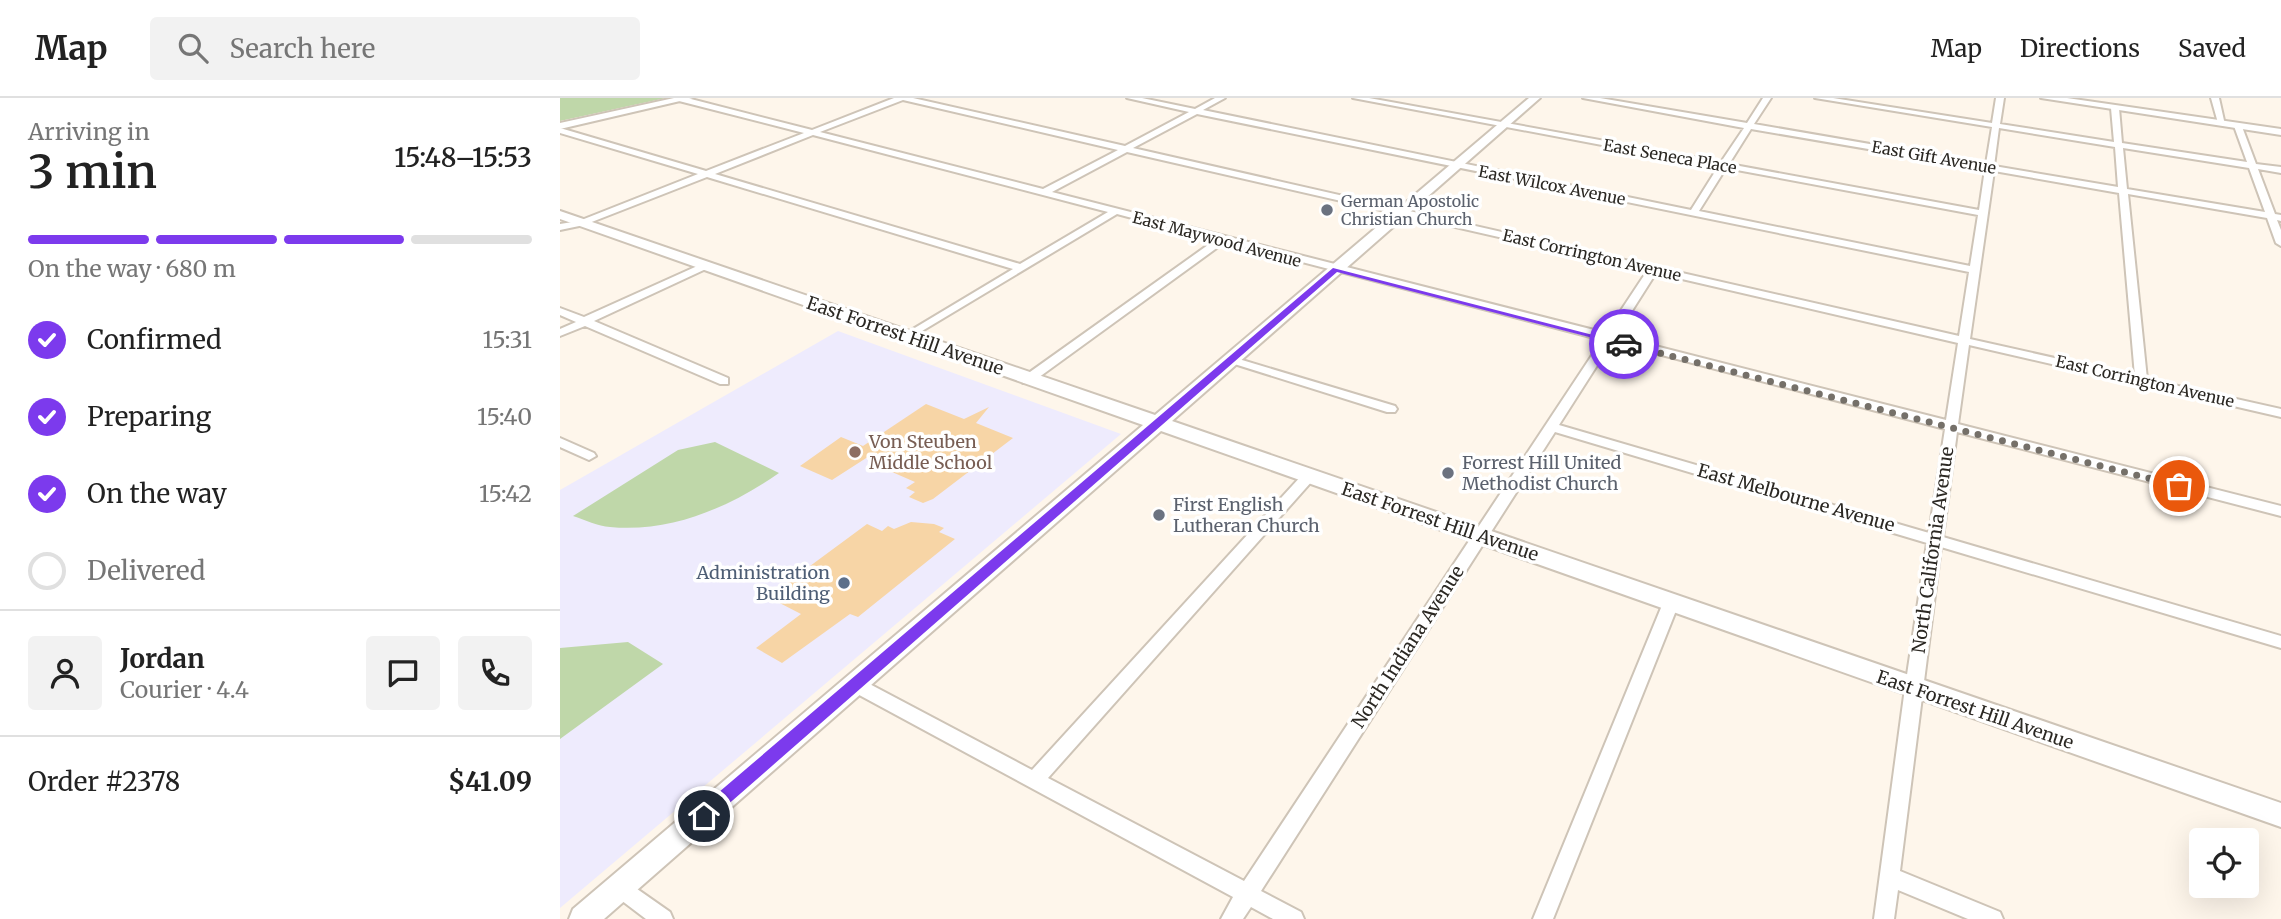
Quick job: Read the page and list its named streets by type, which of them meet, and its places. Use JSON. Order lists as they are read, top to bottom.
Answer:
{
  "streets": {
    "main road": ["East Forrest Hill Avenue"],
    "street": [
      "East Seneca Place",
      "East Gift Avenue",
      "East Wilcox Avenue",
      "East Maywood Avenue",
      "East Corrington Avenue",
      "East Melbourne Avenue",
      "North California Avenue",
      "North Indiana Avenue"
    ]
  },
  "crossings": [
    ["East Seneca Place", "North California Avenue"],
    ["East Gift Avenue", "North California Avenue"],
    ["East Wilcox Avenue", "North California Avenue"],
    ["East Maywood Avenue", "North California Avenue"],
    ["East Maywood Avenue", "North Indiana Avenue"],
    ["East Corrington Avenue", "North California Avenue"],
    ["East Corrington Avenue", "North Indiana Avenue"],
    ["East Forrest Hill Avenue", "North California Avenue"],
    ["East Forrest Hill Avenue", "North Indiana Avenue"],
    ["East Melbourne Avenue", "North California Avenue"],
    ["East Melbourne Avenue", "North Indiana Avenue"]
  ],
  "places": [
    "German Apostolic Christian Church",
    "Von Steuben Middle School",
    "Forrest Hill United Methodist Church",
    "First English Lutheran Church",
    "Administration Building"
  ],
  "page": {
    "header": "Map",
    "search": "Search here",
    "nav": ["Map", "Directions", "Saved"],
    "heading": ["3 min", "Arriving in", "15:48–15:53"],
    "panel": [
      "Jordan",
      "Courier · 4.4",
      "Order #2378",
      "$41.09"
    ],
    "bar": "On the way · 680 m",
    "list": [
      ["Confirmed", "15:31"],
      ["Preparing", "15:40"],
      ["On the way", "15:42"],
      "Delivered"
    ]
  }
}
